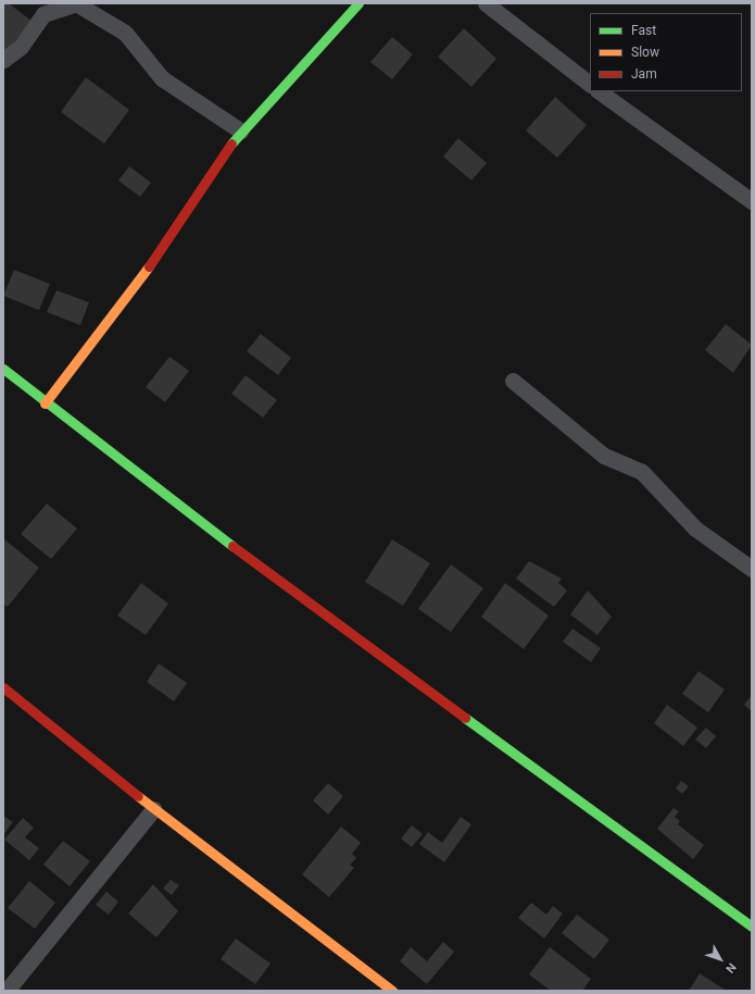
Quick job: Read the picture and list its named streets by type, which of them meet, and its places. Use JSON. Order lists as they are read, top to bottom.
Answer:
{
  "legend": ["Fast", "Slow", "Jam"],
  "north": "bottom right"
}
